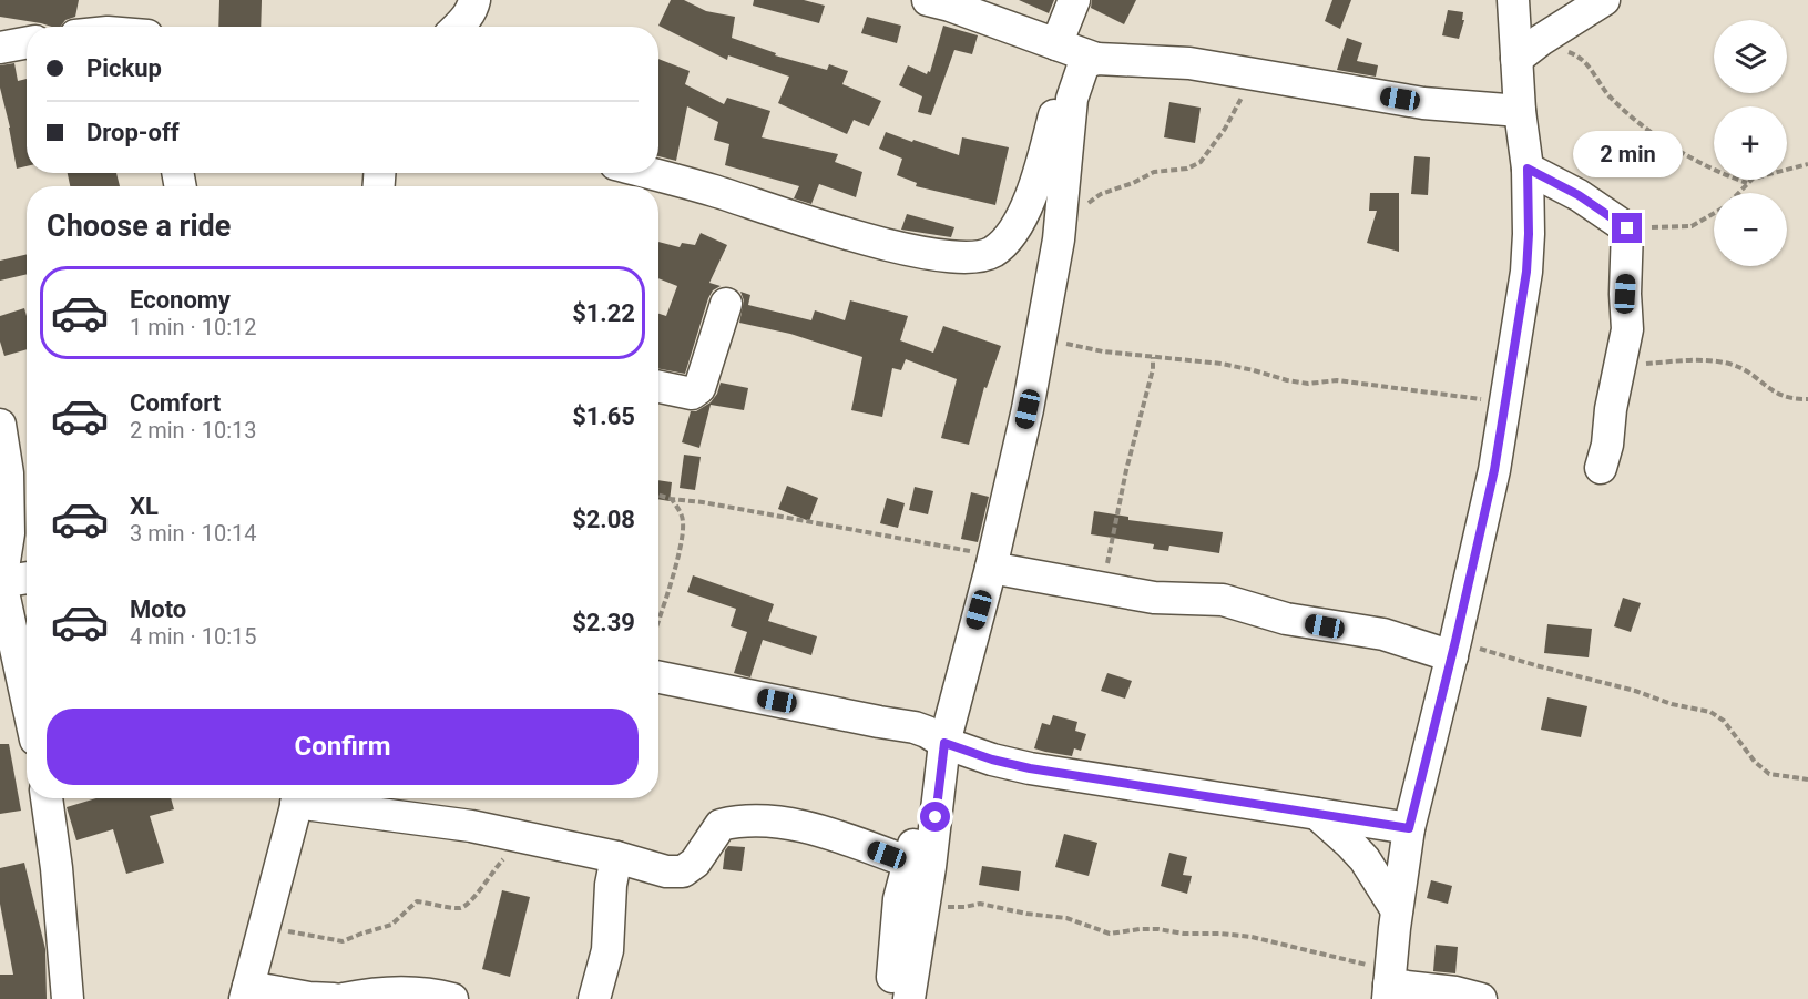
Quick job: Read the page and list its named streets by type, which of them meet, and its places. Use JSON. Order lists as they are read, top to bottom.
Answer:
{
  "page": {
    "map_buttons": ["+", "−"],
    "banner": ["Pickup", "Drop-off"],
    "bubble": "2 min",
    "heading": "Choose a ride",
    "list": [
      {
        "name": "Economy",
        "note": "1 min · 10:12",
        "value": "$1.22"
      },
      {
        "name": "Comfort",
        "note": "2 min · 10:13",
        "value": "$1.65"
      },
      {
        "name": "XL",
        "note": "3 min · 10:14",
        "value": "$2.08"
      },
      {
        "name": "Moto",
        "note": "4 min · 10:15",
        "value": "$2.39"
      }
    ],
    "buttons": "Confirm"
  }
}
